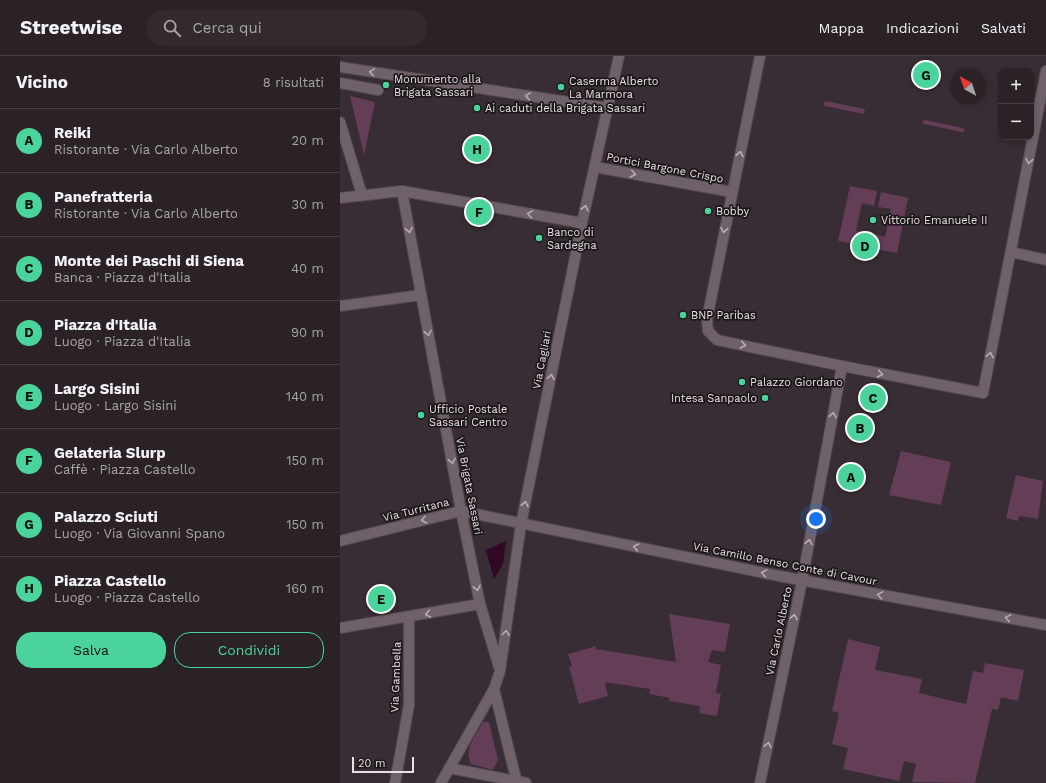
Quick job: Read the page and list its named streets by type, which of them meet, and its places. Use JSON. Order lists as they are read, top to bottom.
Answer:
{
  "streets": {
    "street": [
      "Portici Bargone Crispo",
      "Via Cagliari",
      "Via Brigata Sassari",
      "Via Turritana",
      "Via Camillo Benso Conte di Cavour",
      "Via Carlo Alberto",
      "Via Gambella"
    ]
  },
  "crossings": [
    ["Portici Bargone Crispo", "Via Cagliari"],
    ["Via Cagliari", "Via Brigata Sassari"],
    ["Via Cagliari", "Via Turritana"],
    ["Via Cagliari", "Via Camillo Benso Conte di Cavour"],
    ["Via Brigata Sassari", "Via Turritana"],
    ["Via Turritana", "Via Camillo Benso Conte di Cavour"],
    ["Via Camillo Benso Conte di Cavour", "Via Carlo Alberto"]
  ],
  "one_way": [
    "Portici Bargone Crispo",
    "Via Cagliari",
    "Via Brigata Sassari",
    "Via Turritana",
    "Via Camillo Benso Conte di Cavour",
    "Via Carlo Alberto"
  ],
  "places": [
    "Monumento alla Brigata Sassari",
    "Caserma Alberto La Marmora",
    "Ai caduti della Brigata Sassari",
    "Bobby",
    "Vittorio Emanuele II",
    "Banco di Sardegna",
    "BNP Paribas",
    "Palazzo Giordano",
    "Intesa Sanpaolo",
    "Ufficio Postale Sassari Centro"
  ],
  "scale_bar": "20 m",
  "north": "top left",
  "page": {
    "header": "Streetwise",
    "search": "Cerca qui",
    "nav": ["Mappa", "Indicazioni", "Salvati"],
    "heading": ["Vicino", "8 risultati"],
    "pins": [
      "G",
      "H",
      "F",
      "D",
      "C",
      "B",
      "A",
      "E"
    ],
    "map_buttons": ["+", "−"],
    "list": [
      {
        "mark": "A",
        "name": "Reiki",
        "note": "Ristorante · Via Carlo Alberto",
        "value": "20 m"
      },
      {
        "mark": "B",
        "name": "Panefratteria",
        "note": "Ristorante · Via Carlo Alberto",
        "value": "30 m"
      },
      {
        "mark": "C",
        "name": "Monte dei Paschi di Siena",
        "note": "Banca · Piazza d'Italia",
        "value": "40 m"
      },
      {
        "mark": "D",
        "name": "Piazza d'Italia",
        "note": "Luogo · Piazza d'Italia",
        "value": "90 m"
      },
      {
        "mark": "E",
        "name": "Largo Sisini",
        "note": "Luogo · Largo Sisini",
        "value": "140 m"
      },
      {
        "mark": "F",
        "name": "Gelateria Slurp",
        "note": "Caffè · Piazza Castello",
        "value": "150 m"
      },
      {
        "mark": "G",
        "name": "Palazzo Sciuti",
        "note": "Luogo · Via Giovanni Spano",
        "value": "150 m"
      },
      {
        "mark": "H",
        "name": "Piazza Castello",
        "note": "Luogo · Piazza Castello",
        "value": "160 m"
      }
    ],
    "buttons": ["Salva", "Condividi"],
    "scale": "20 m"
  }
}
